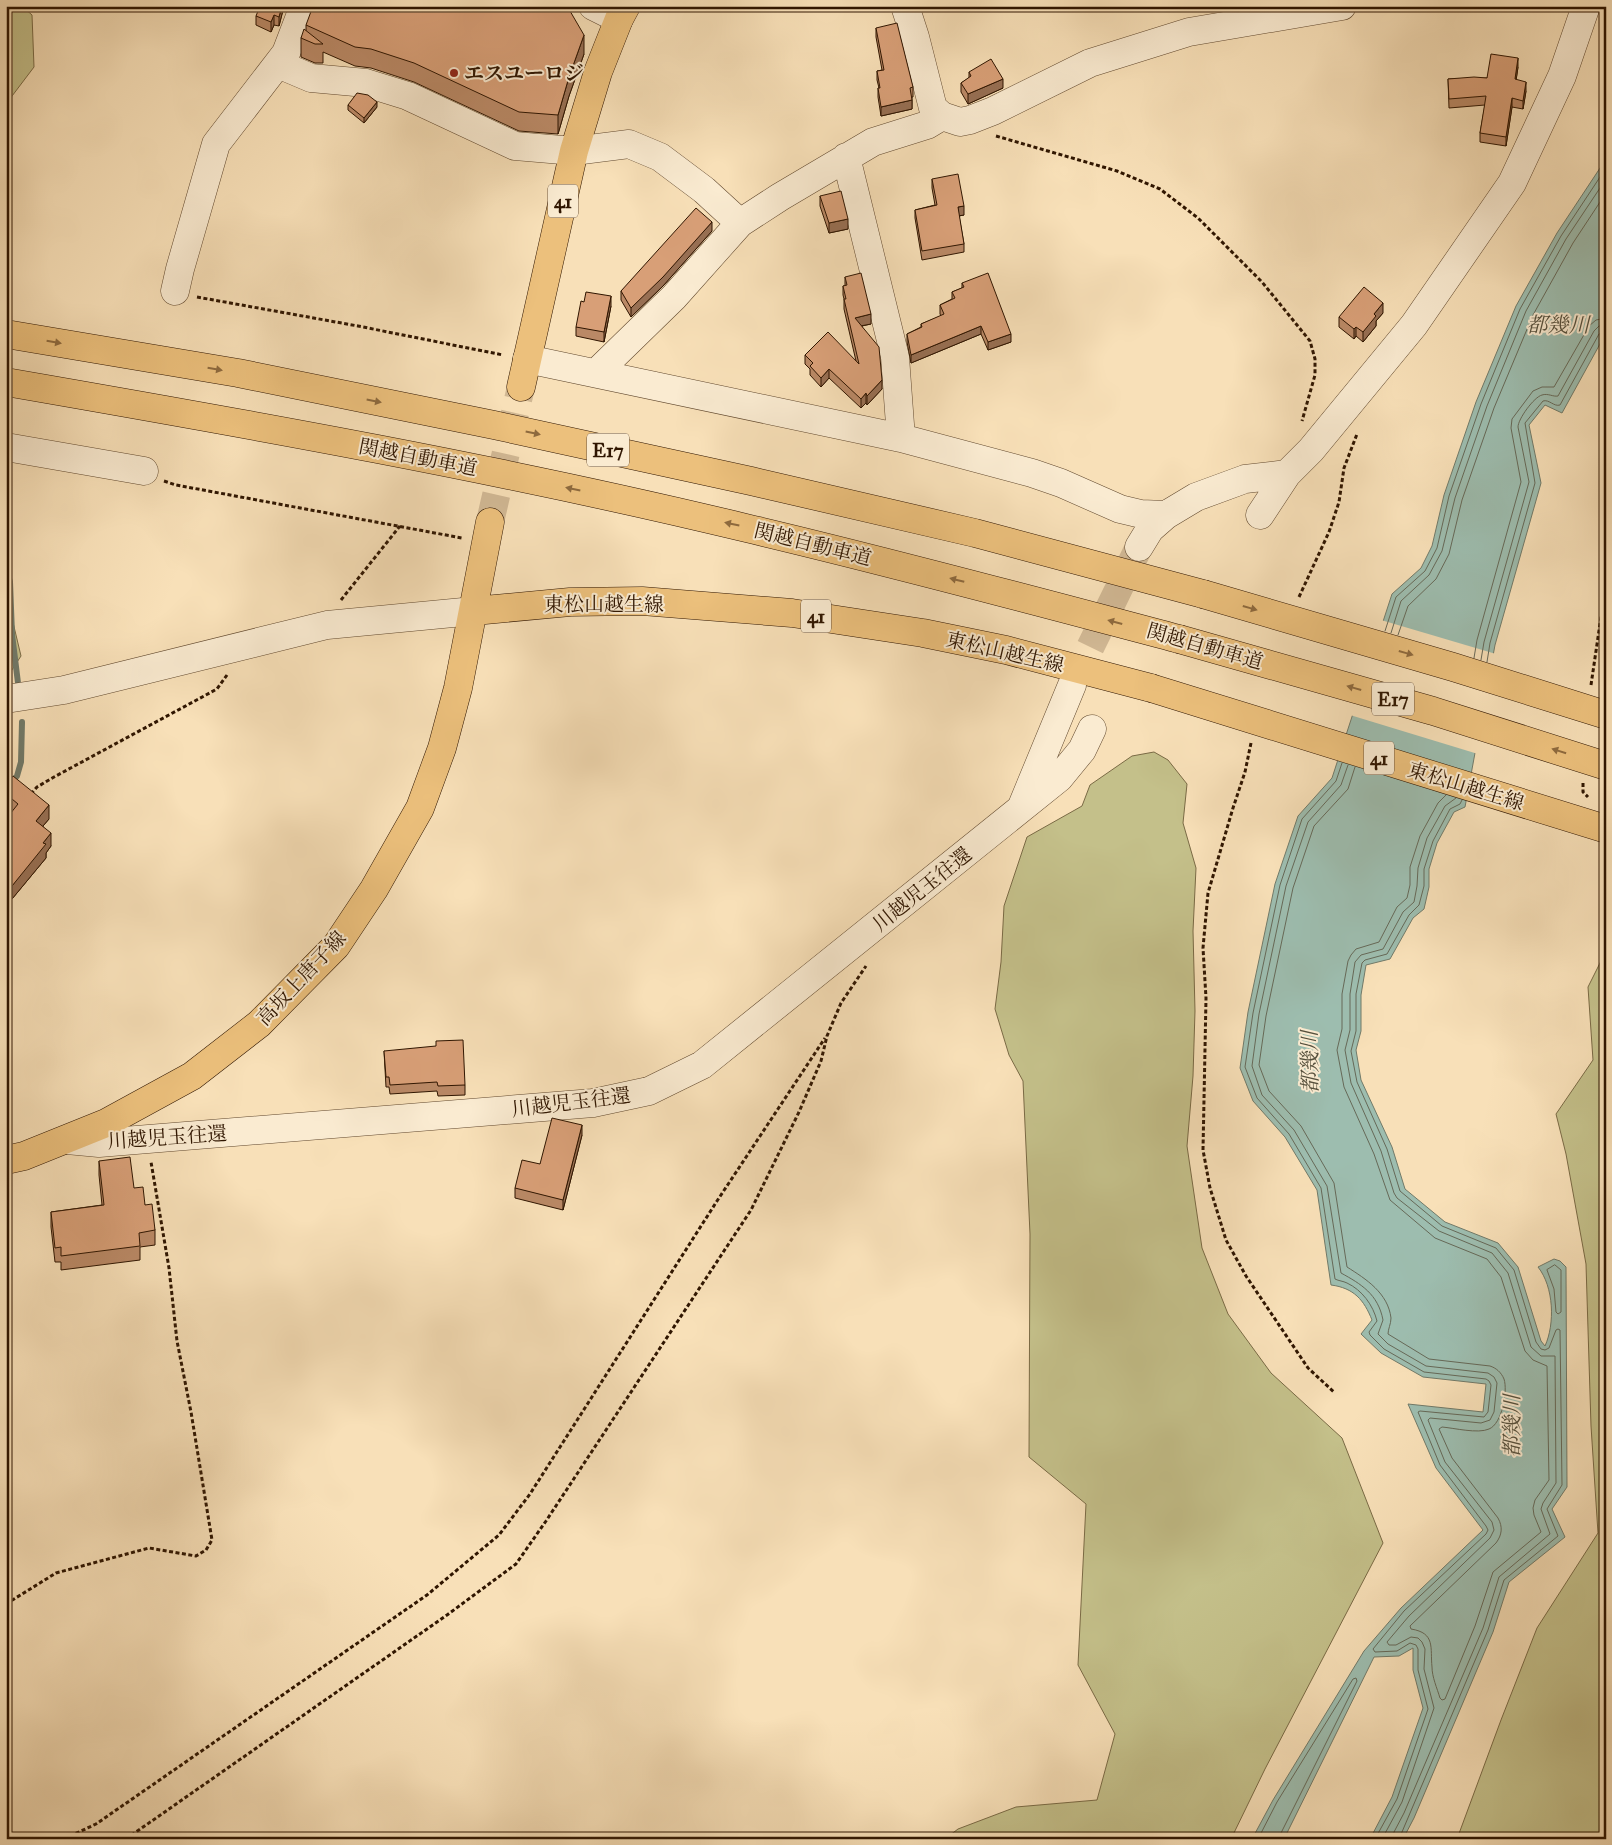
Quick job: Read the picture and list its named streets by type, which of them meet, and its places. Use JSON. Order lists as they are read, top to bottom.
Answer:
{
  "streets": {
    "main road": [
      "41",
      "E17",
      "関越自動車道",
      "東松山越生線",
      "高坂上唐子線"
    ],
    "street": ["川越児玉往還"]
  },
  "crossings": [
    ["東松山越生線", "高坂上唐子線"],
    ["川越児玉往還", "高坂上唐子線"]
  ],
  "water": ["都幾川"],
  "places": ["エスユーロジ"]
}
